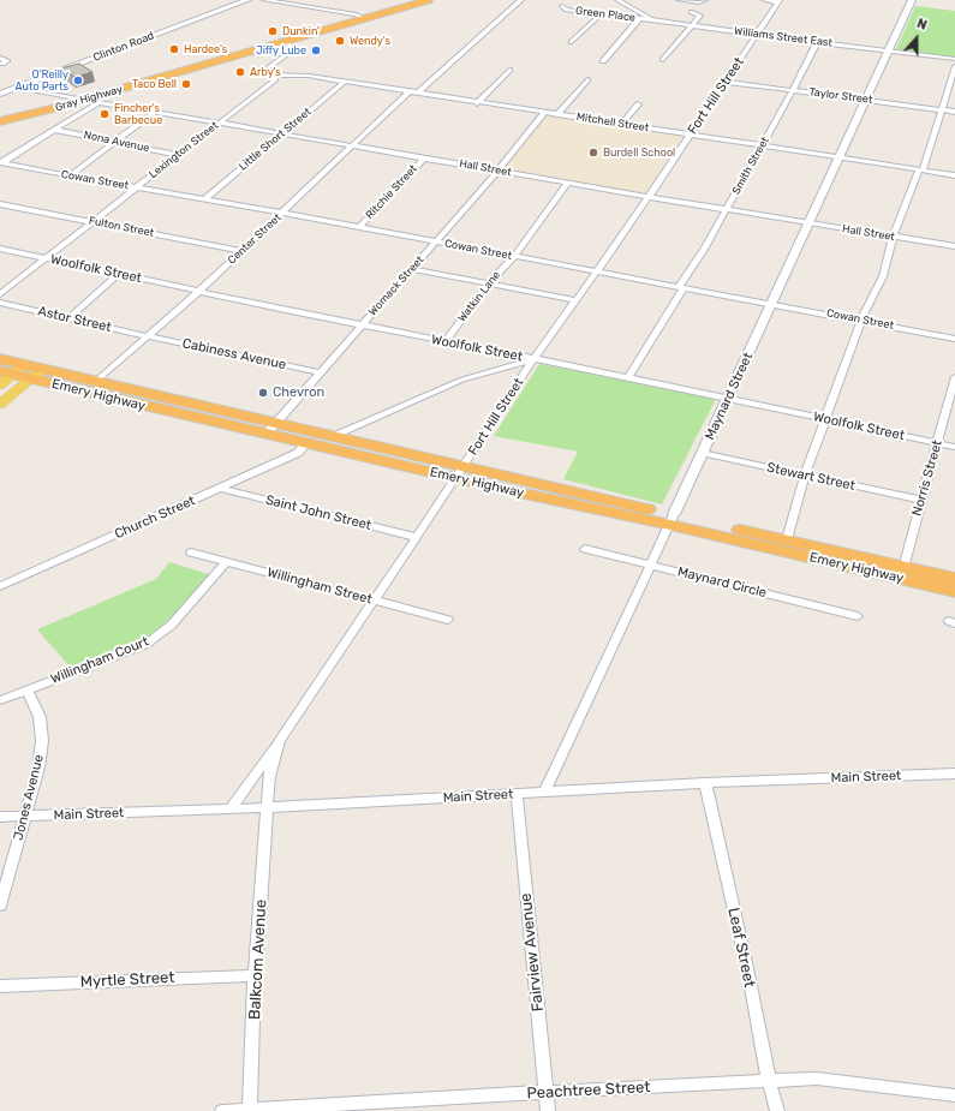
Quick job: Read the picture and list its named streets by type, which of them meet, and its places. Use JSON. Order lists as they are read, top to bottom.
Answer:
{
  "streets": {
    "highway": ["Gray Highway", "Emery Highway"],
    "street": [
      "Green Place",
      "Williams Street East",
      "Clinton Road",
      "Fort Hill Street",
      "Taylor Street",
      "Mitchell Street",
      "Little Short Street",
      "Nona Avenue",
      "Lexington Street",
      "Smith Street",
      "Hall Street",
      "Cowan Street",
      "Ritchie Street",
      "Fulton Street",
      "Center Street",
      "Woolfolk Street",
      "Womack Street",
      "Watkin Lane",
      "Astor Street",
      "Cabiness Avenue",
      "Maynard Street",
      "Stewart Street",
      "Norris Street",
      "Saint John Street",
      "Church Street",
      "Maynard Circle",
      "Willingham Street",
      "Willingham Court",
      "Main Street",
      "Jones Avenue",
      "Leaf Street",
      "Fairview Avenue",
      "Balkcom Avenue",
      "Myrtle Street",
      "Peachtree Street"
    ]
  },
  "crossings": [
    ["Green Place", "Williams Street East"],
    ["Williams Street East", "Fort Hill Street"],
    ["Williams Street East", "Smith Street"],
    ["Williams Street East", "Maynard Street"],
    ["Clinton Road", "Hall Street"],
    ["Fort Hill Street", "Taylor Street"],
    ["Fort Hill Street", "Mitchell Street"],
    ["Fort Hill Street", "Hall Street"],
    ["Fort Hill Street", "Cowan Street"],
    ["Fort Hill Street", "Woolfolk Street"],
    ["Fort Hill Street", "Emery Highway"],
    ["Fort Hill Street", "Saint John Street"],
    ["Fort Hill Street", "Willingham Street"],
    ["Fort Hill Street", "Main Street"],
    ["Fort Hill Street", "Balkcom Avenue"],
    ["Taylor Street", "Smith Street"],
    ["Taylor Street", "Maynard Street"],
    ["Gray Highway", "Lexington Street"],
    ["Gray Highway", "Hall Street"],
    ["Mitchell Street", "Little Short Street"],
    ["Mitchell Street", "Lexington Street"],
    ["Mitchell Street", "Smith Street"],
    ["Mitchell Street", "Center Street"],
    ["Mitchell Street", "Womack Street"],
    ["Mitchell Street", "Maynard Street"],
    ["Little Short Street", "Hall Street"],
    ["Little Short Street", "Cowan Street"],
    ["Nona Avenue", "Lexington Street"],
    ["Lexington Street", "Hall Street"],
    ["Lexington Street", "Cowan Street"],
    ["Lexington Street", "Fulton Street"],
    ["Lexington Street", "Woolfolk Street"],
    ["Smith Street", "Hall Street"],
    ["Smith Street", "Cowan Street"],
    ["Smith Street", "Woolfolk Street"],
    ["Hall Street", "Ritchie Street"],
    ["Hall Street", "Center Street"],
    ["Hall Street", "Womack Street"],
    ["Hall Street", "Watkin Lane"],
    ["Hall Street", "Maynard Street"],
    ["Cowan Street", "Ritchie Street"],
    ["Cowan Street", "Center Street"],
    ["Cowan Street", "Womack Street"],
    ["Cowan Street", "Watkin Lane"],
    ["Cowan Street", "Maynard Street"],
    ["Fulton Street", "Center Street"],
    ["Center Street", "Woolfolk Street"],
    ["Center Street", "Astor Street"],
    ["Center Street", "Cabiness Avenue"],
    ["Center Street", "Emery Highway"],
    ["Woolfolk Street", "Womack Street"],
    ["Woolfolk Street", "Watkin Lane"],
    ["Woolfolk Street", "Maynard Street"],
    ["Woolfolk Street", "Norris Street"],
    ["Womack Street", "Cabiness Avenue"],
    ["Womack Street", "Emery Highway"],
    ["Astor Street", "Cabiness Avenue"],
    ["Emery Highway", "Maynard Street"],
    ["Emery Highway", "Norris Street"],
    ["Emery Highway", "Church Street"],
    ["Maynard Street", "Stewart Street"],
    ["Maynard Street", "Maynard Circle"],
    ["Maynard Street", "Main Street"],
    ["Stewart Street", "Norris Street"],
    ["Saint John Street", "Church Street"],
    ["Willingham Street", "Willingham Court"],
    ["Willingham Court", "Jones Avenue"],
    ["Main Street", "Jones Avenue"],
    ["Main Street", "Leaf Street"],
    ["Main Street", "Fairview Avenue"],
    ["Main Street", "Balkcom Avenue"],
    ["Leaf Street", "Peachtree Street"],
    ["Fairview Avenue", "Peachtree Street"],
    ["Balkcom Avenue", "Myrtle Street"],
    ["Balkcom Avenue", "Peachtree Street"]
  ],
  "places": [
    "Dunkin'",
    "Wendy's",
    "Hardee's",
    "Jiffy Lube",
    "Arby's",
    "O'Reilly Auto Parts",
    "Taco Bell",
    "Fincher's Barbecue",
    "Burdell School",
    "Chevron"
  ],
  "north": "top"
}
